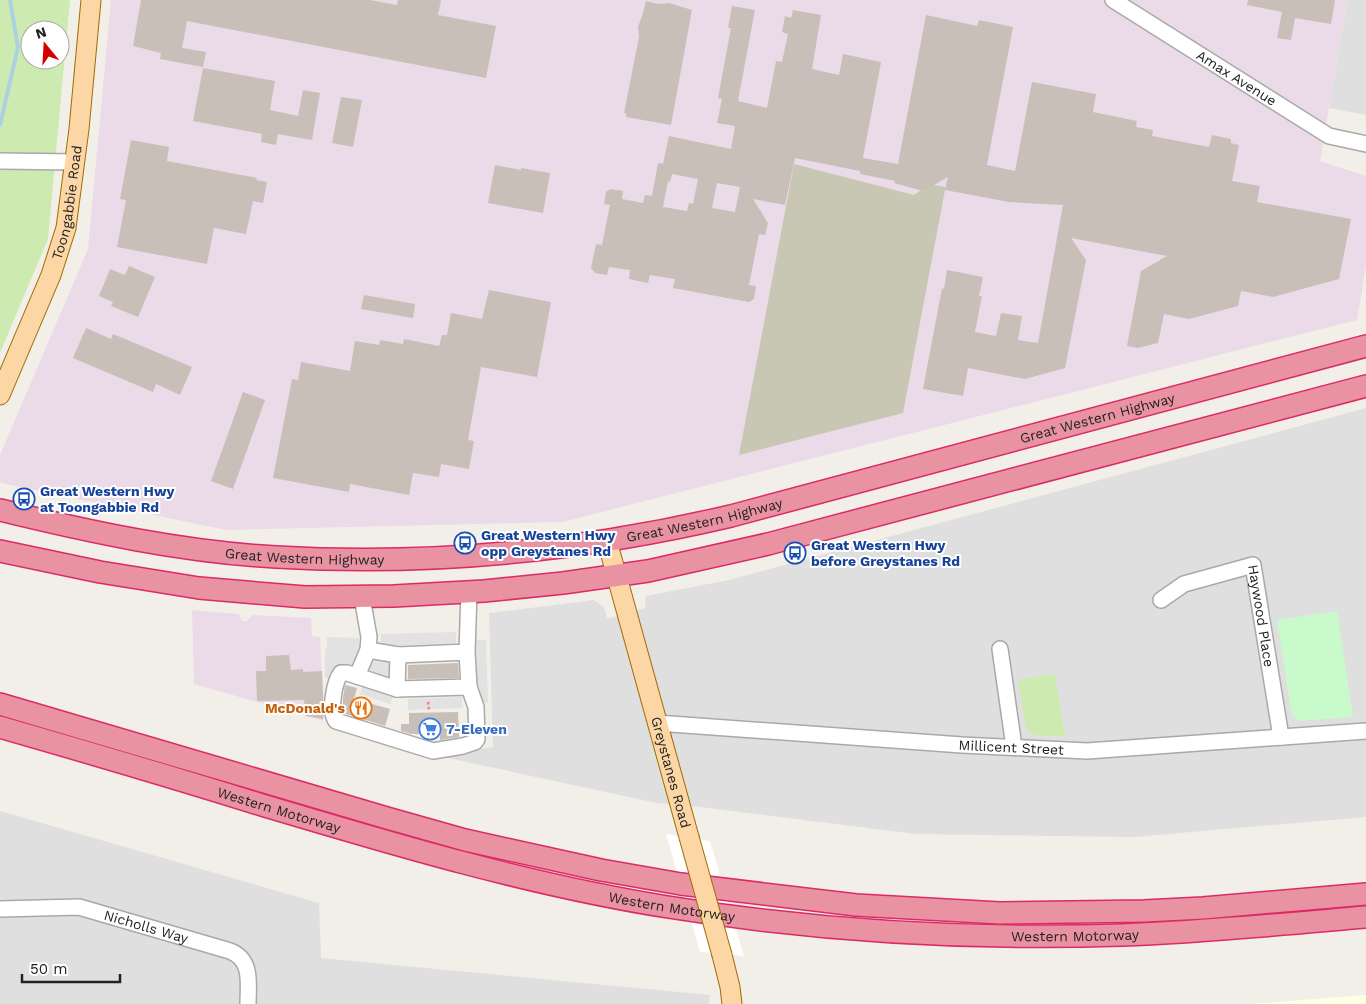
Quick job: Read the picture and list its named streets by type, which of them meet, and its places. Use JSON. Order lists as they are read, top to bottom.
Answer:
{
  "streets": {
    "highway": ["Great Western Highway", "Western Motorway"],
    "main road": ["Toongabbie Road", "Greystanes Road"],
    "street": [
      "Amax Avenue",
      "Haywood Place",
      "Millicent Street",
      "Nicholls Way"
    ]
  },
  "crossings": [
    ["Great Western Highway", "Greystanes Road"],
    ["Haywood Place", "Millicent Street"],
    ["Millicent Street", "Greystanes Road"]
  ],
  "places": {
    "bus stop": ["Great Western Hwy at Toongabbie Rd", "Great Western Hwy opp Greystanes Rd", "Great Western Hwy before Greystanes Rd"],
    "restaurant": ["McDonald's"],
    "supermarket": ["7-Eleven"]
  },
  "scale_bar": "50 m",
  "north": "top"
}
